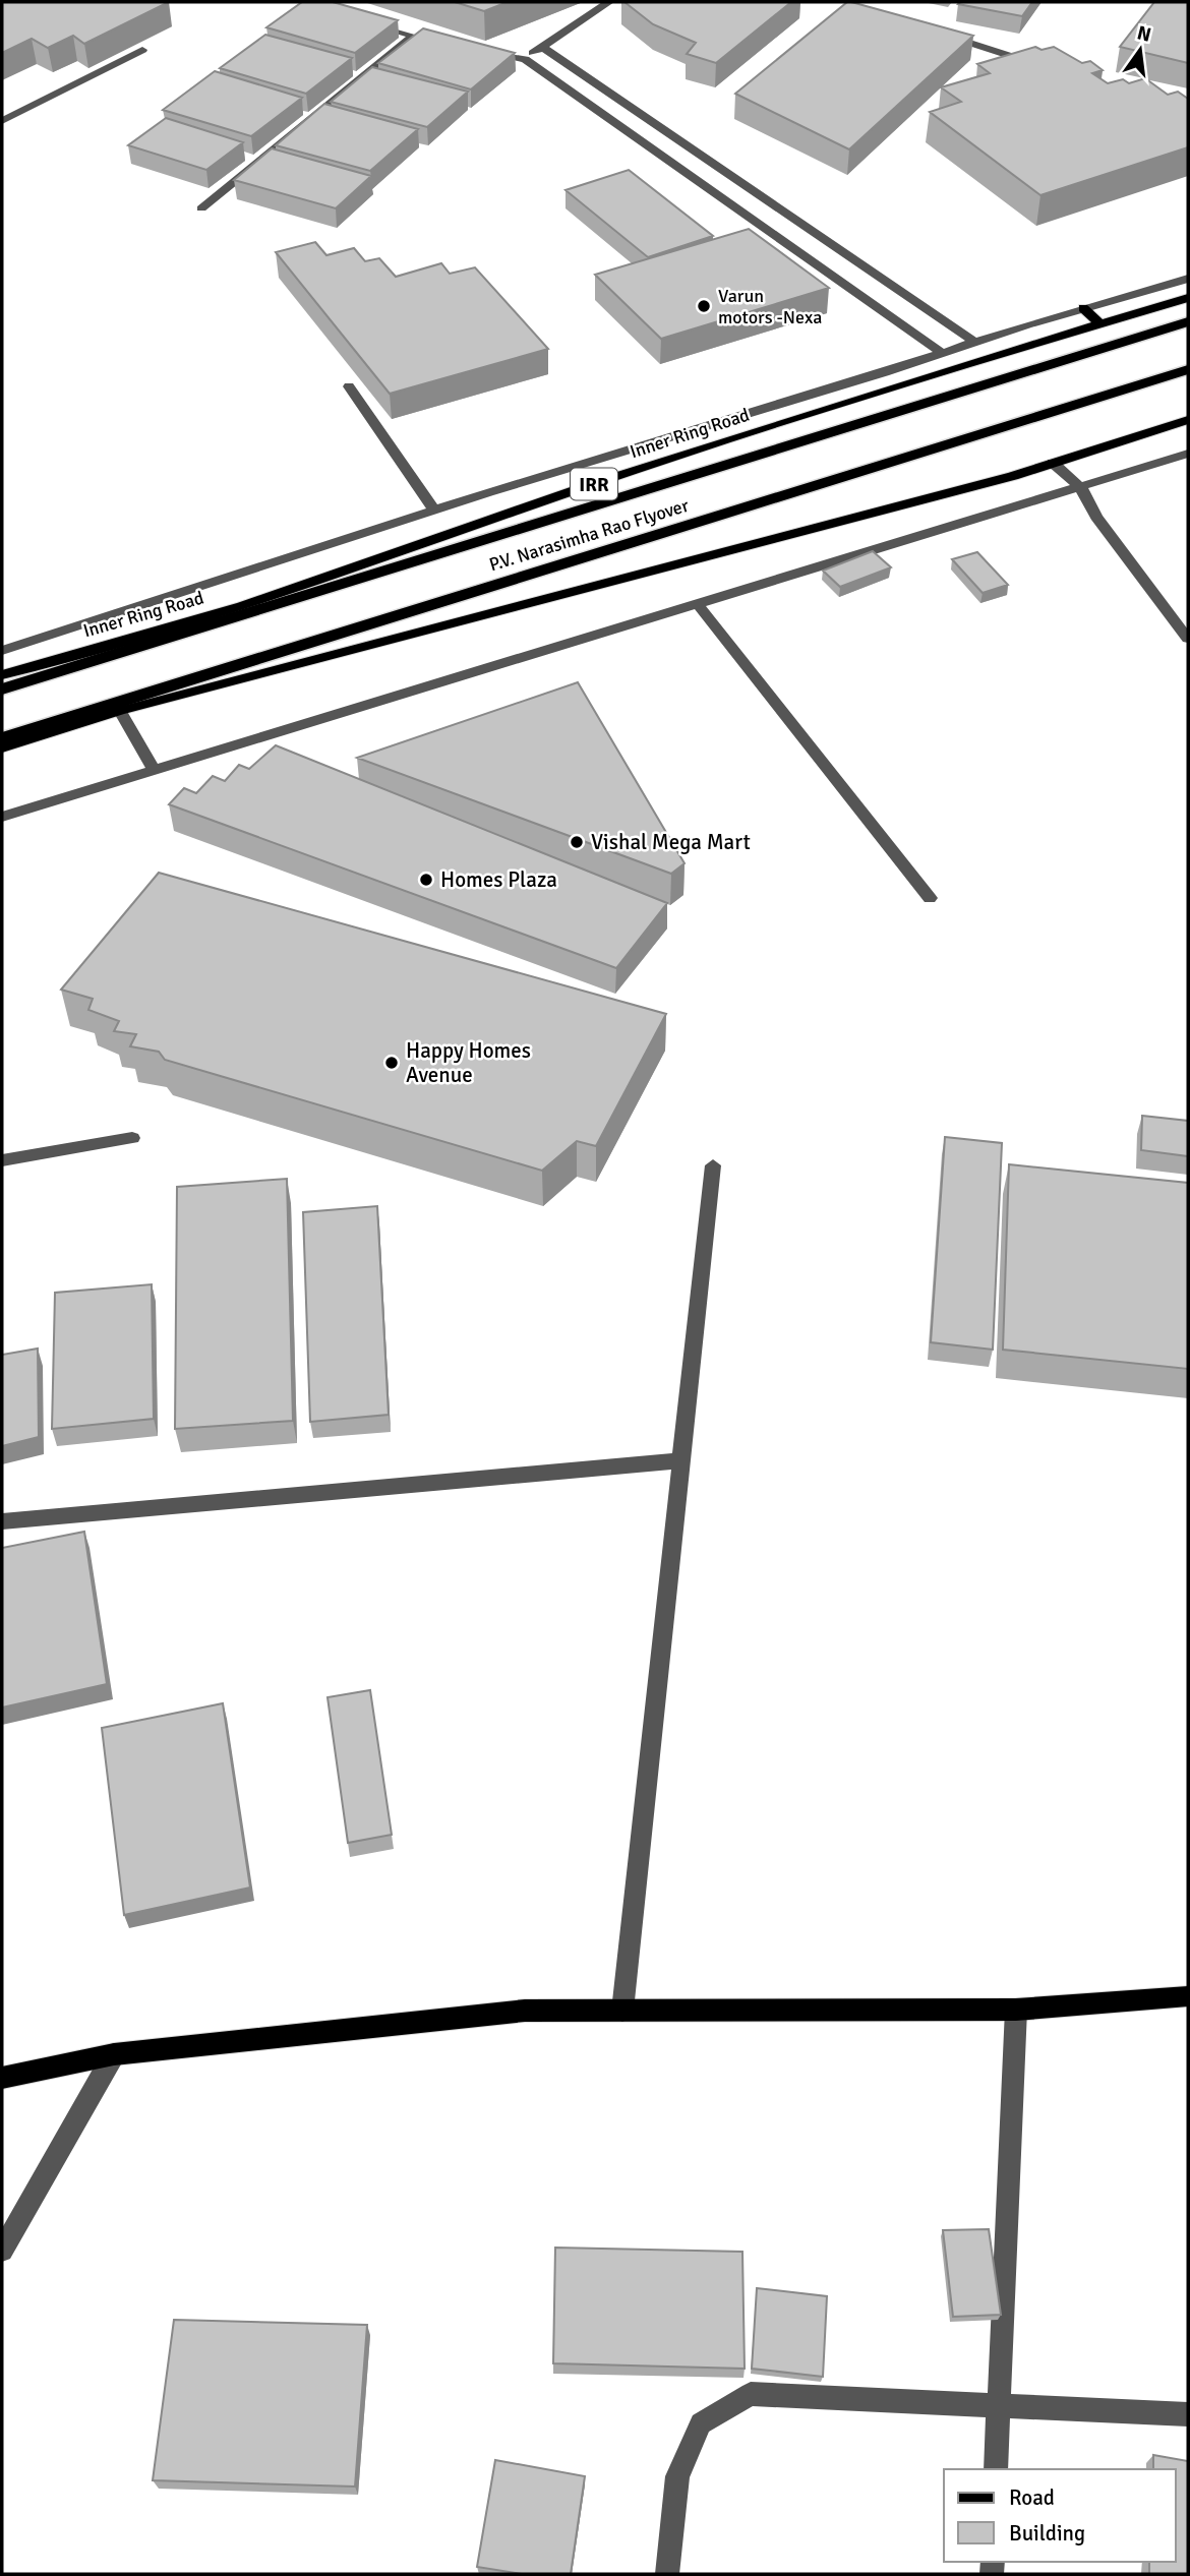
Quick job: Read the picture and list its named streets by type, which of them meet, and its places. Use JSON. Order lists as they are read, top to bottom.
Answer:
{
  "streets": {
    "highway": ["P.V. Narasimha Rao Flyover"],
    "main road": ["Inner Ring Road", "IRR"]
  },
  "places": [
    "Varun motors -Nexa",
    "Vishal Mega Mart",
    "Homes Plaza",
    "Happy Homes Avenue"
  ],
  "legend": ["Road", "Building"],
  "north": "top"
}
